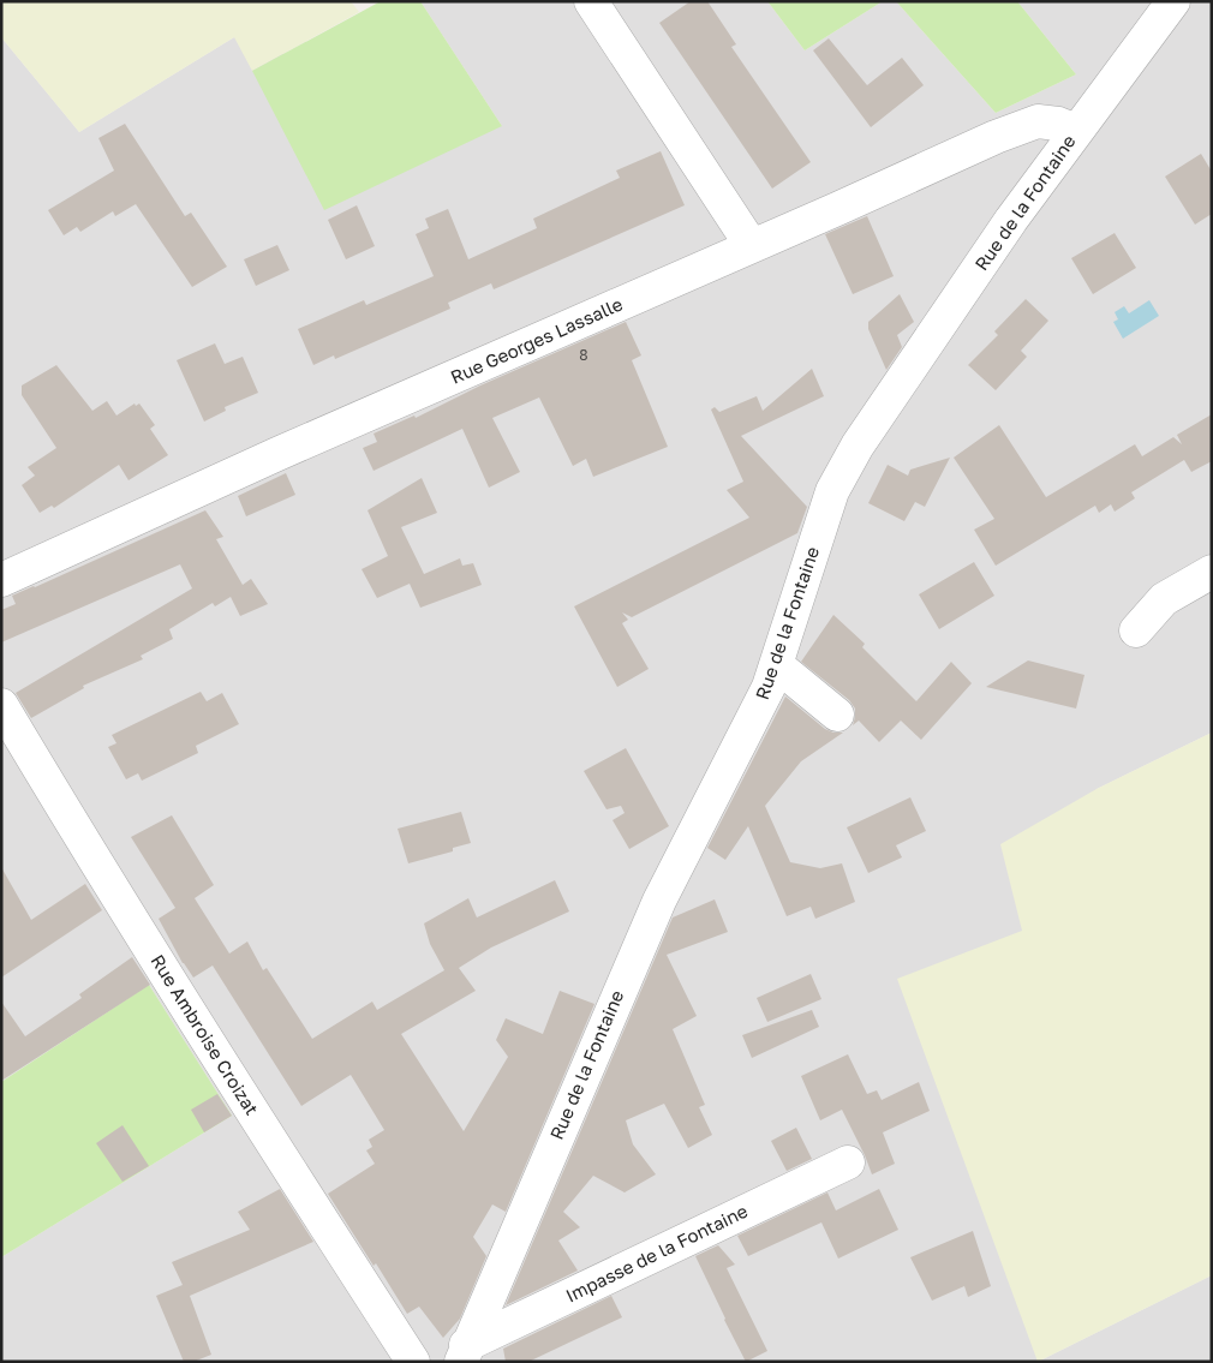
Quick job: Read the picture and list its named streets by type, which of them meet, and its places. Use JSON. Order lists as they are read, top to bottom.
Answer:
{
  "streets": {
    "street": [
      "Rue de la Fontaine",
      "Rue Georges Lassalle",
      "Rue Ambroise Croizat",
      "Impasse de la Fontaine"
    ]
  },
  "crossings": [
    ["Rue de la Fontaine", "Rue Georges Lassalle"],
    ["Rue de la Fontaine", "Impasse de la Fontaine"]
  ],
  "house_numbers": ["8"]
}
